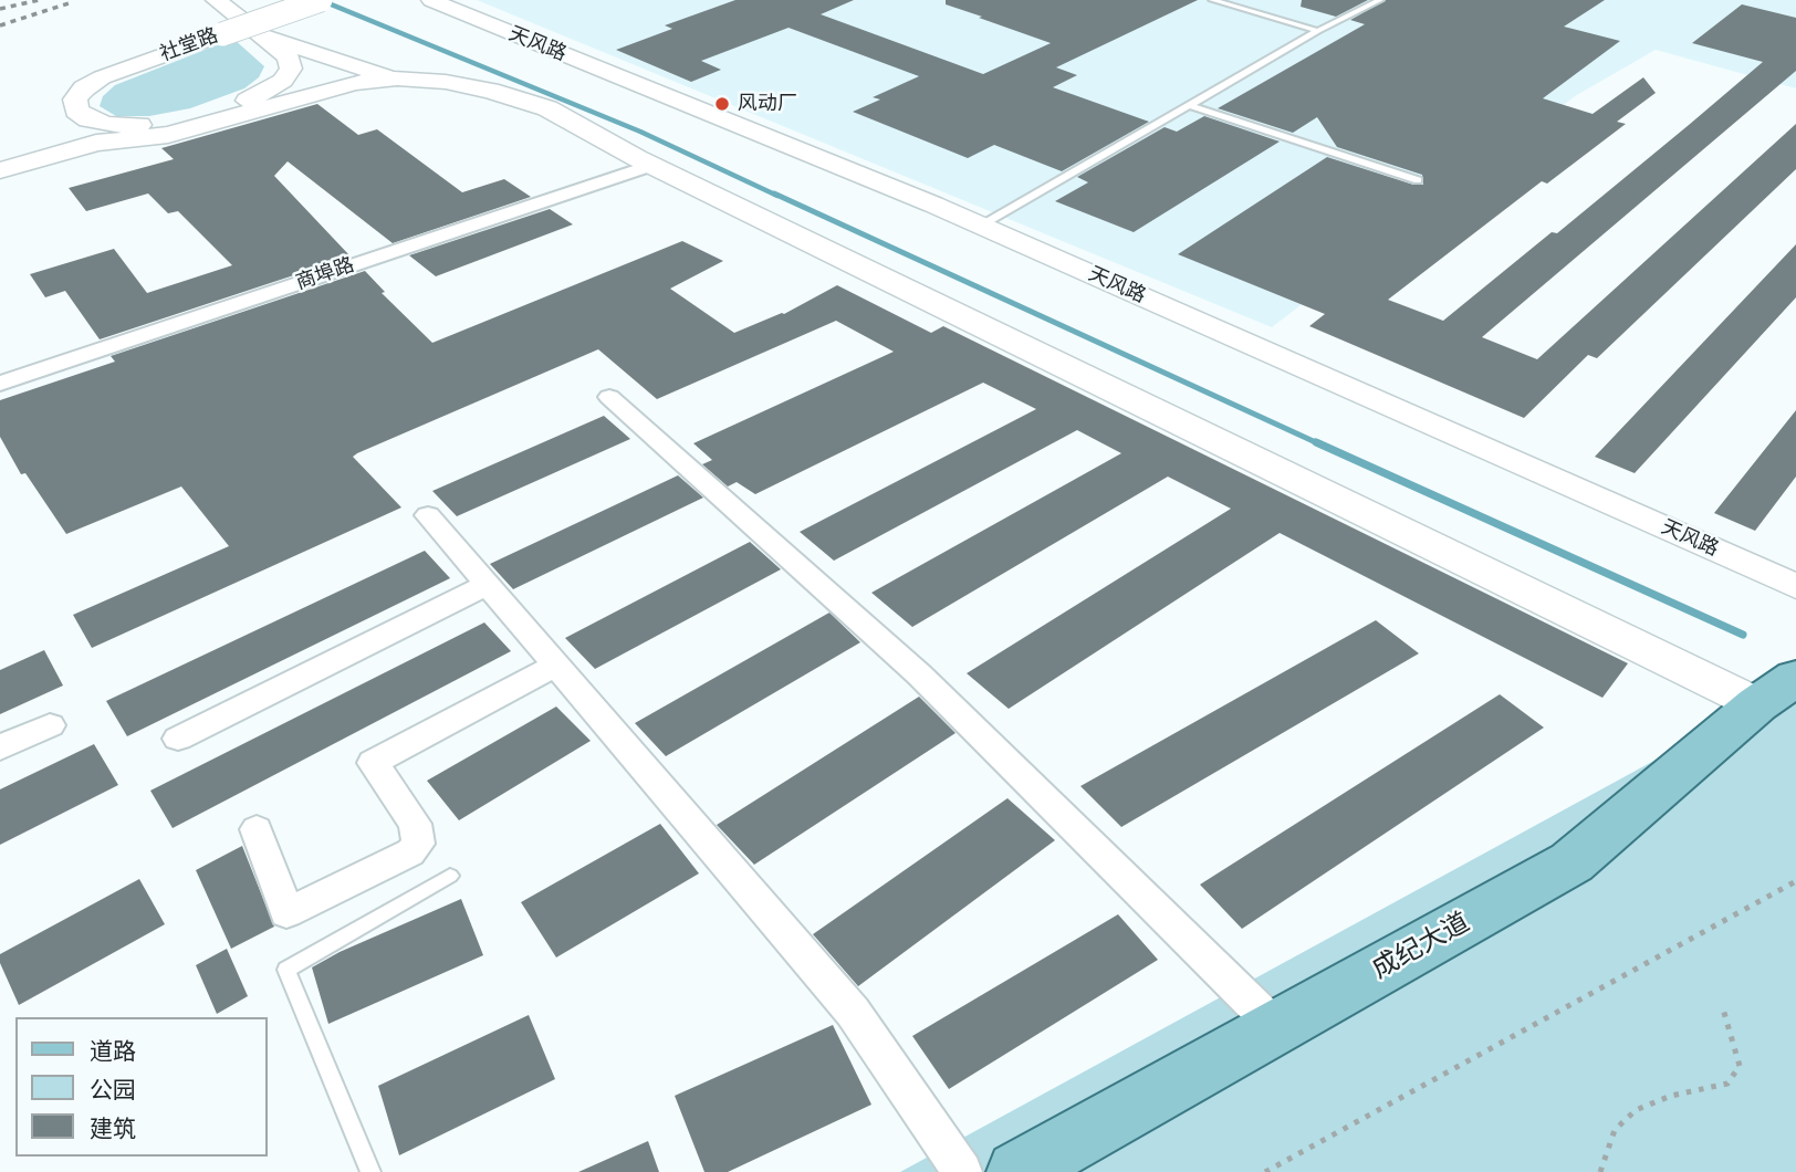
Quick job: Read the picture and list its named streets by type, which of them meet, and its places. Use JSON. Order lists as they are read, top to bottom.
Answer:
{
  "streets": {
    "main road": ["社堂路", "成纪大道"],
    "street": ["天风路", "商埠路"]
  },
  "places": ["风动厂"],
  "legend": ["道路", "公园", "建筑"]
}
